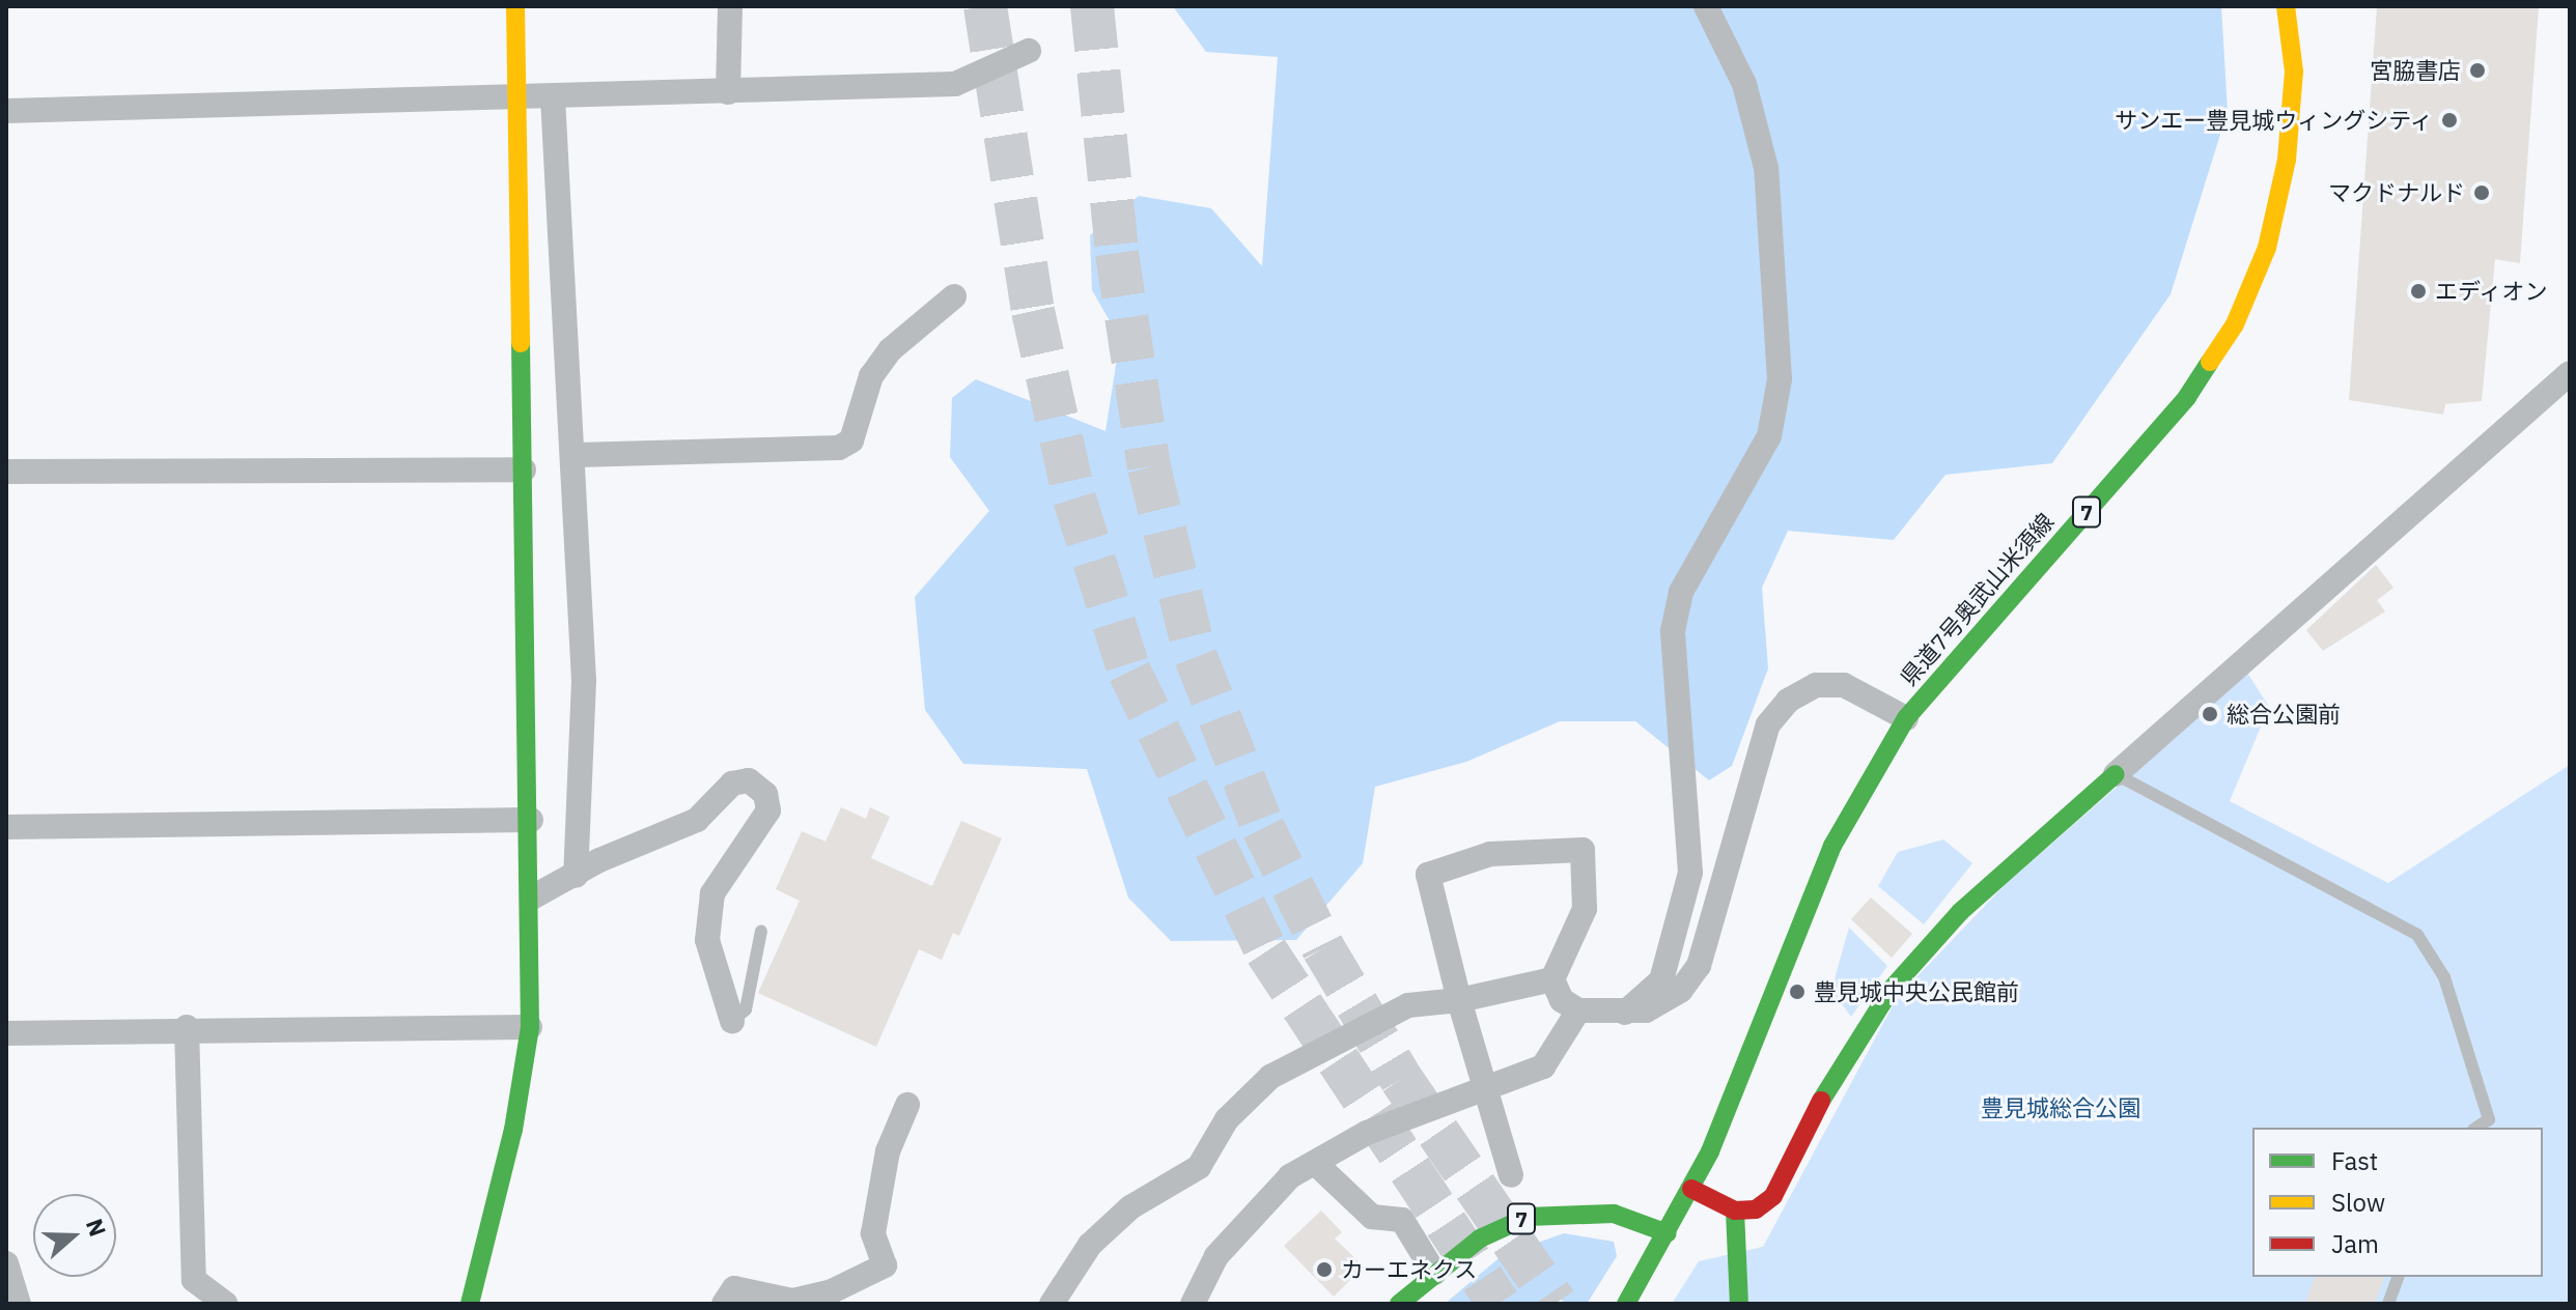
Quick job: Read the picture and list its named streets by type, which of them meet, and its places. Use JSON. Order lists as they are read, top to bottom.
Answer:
{
  "streets": {
    "street": ["7", "県道7号奥武山米須線"]
  },
  "crossings": [
    ["7", "県道7号奥武山米須線"]
  ],
  "parks": ["豊見城総合公園"],
  "places": [
    "宮脇書店",
    "サンエー豊見城ウィングシティ",
    "マクドナルド",
    "エディオン",
    "総合公園前",
    "豊見城中央公民館前",
    "カーエネクス"
  ],
  "legend": ["Fast", "Slow", "Jam"],
  "north": "right"
}
